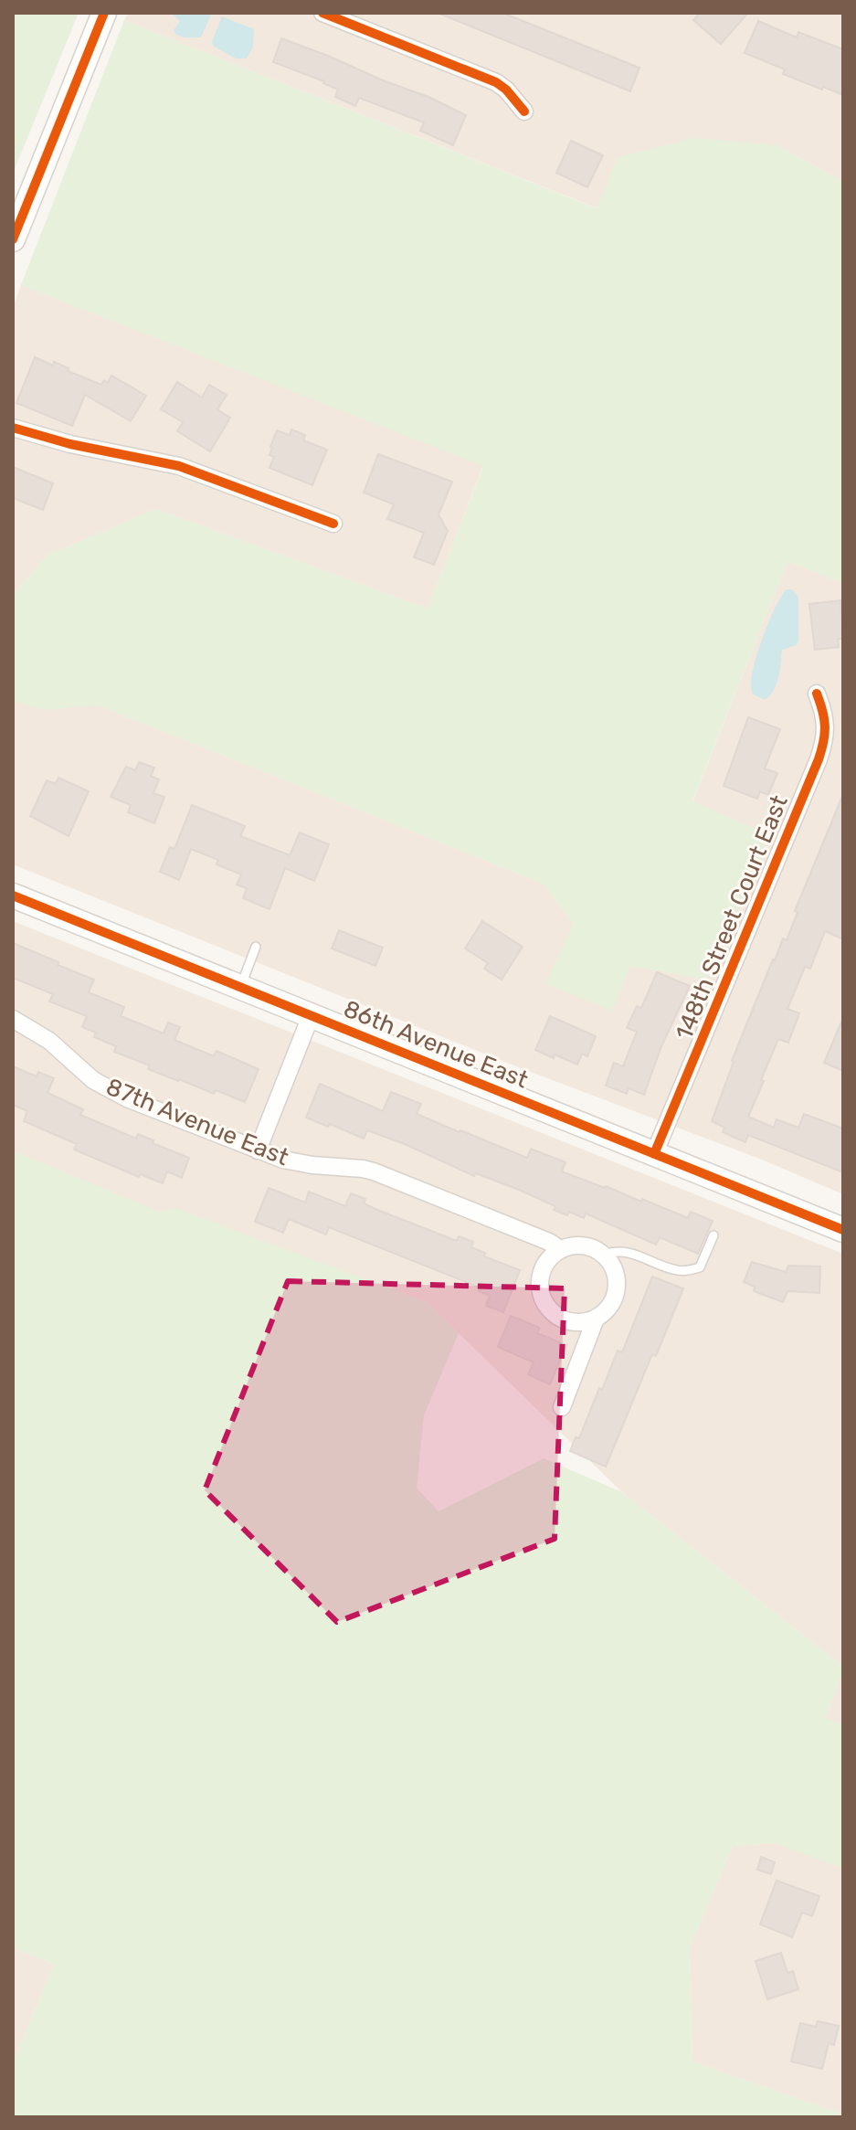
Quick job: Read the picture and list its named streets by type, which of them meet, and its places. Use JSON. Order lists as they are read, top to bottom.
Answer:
{
  "streets": {
    "street": ["148th Street Court East", "86th Avenue East", "87th Avenue East"]
  },
  "crossings": [
    ["148th Street Court East", "86th Avenue East"]
  ]
}
